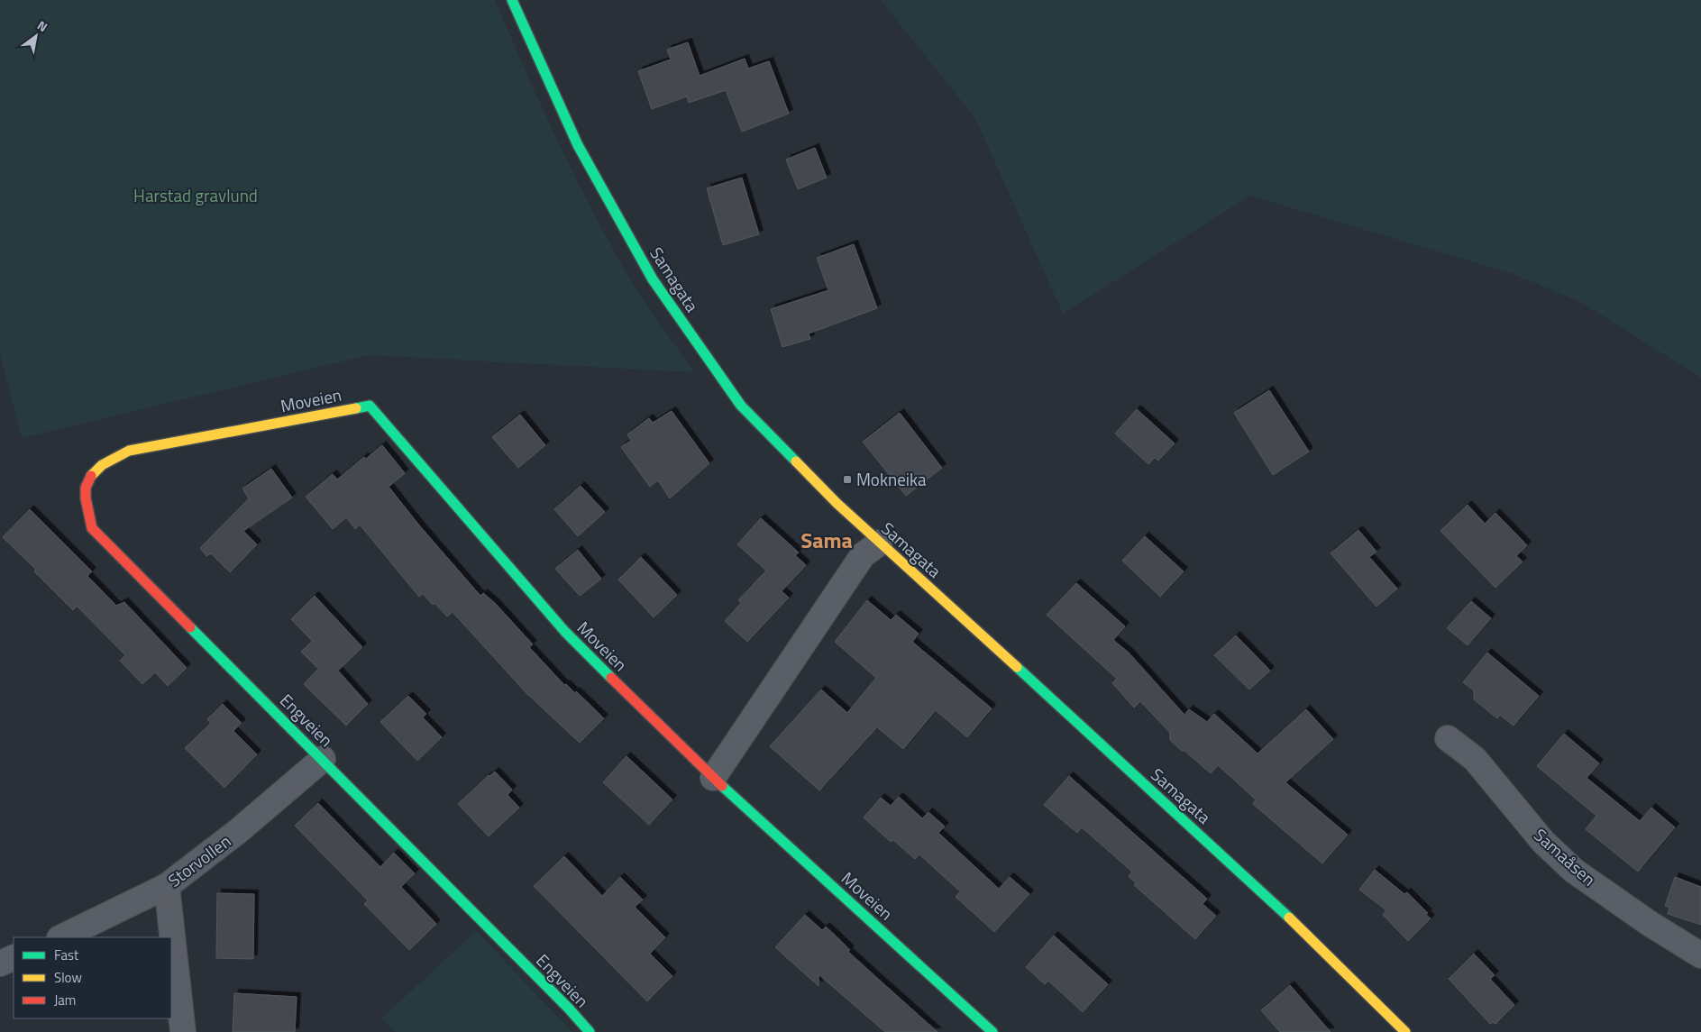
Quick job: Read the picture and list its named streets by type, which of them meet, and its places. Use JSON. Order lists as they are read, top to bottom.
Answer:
{
  "streets": {
    "main road": ["Samagata", "Moveien", "Engveien"],
    "street": ["Samaåsen", "Storvollen"]
  },
  "crossings": [
    ["Moveien", "Engveien"],
    ["Engveien", "Storvollen"]
  ],
  "districts": ["Sama"],
  "parks": ["Harstad gravlund"],
  "places": {
    "transit": ["Mokneika"]
  },
  "legend": ["Fast", "Slow", "Jam"],
  "north": "top right"
}
